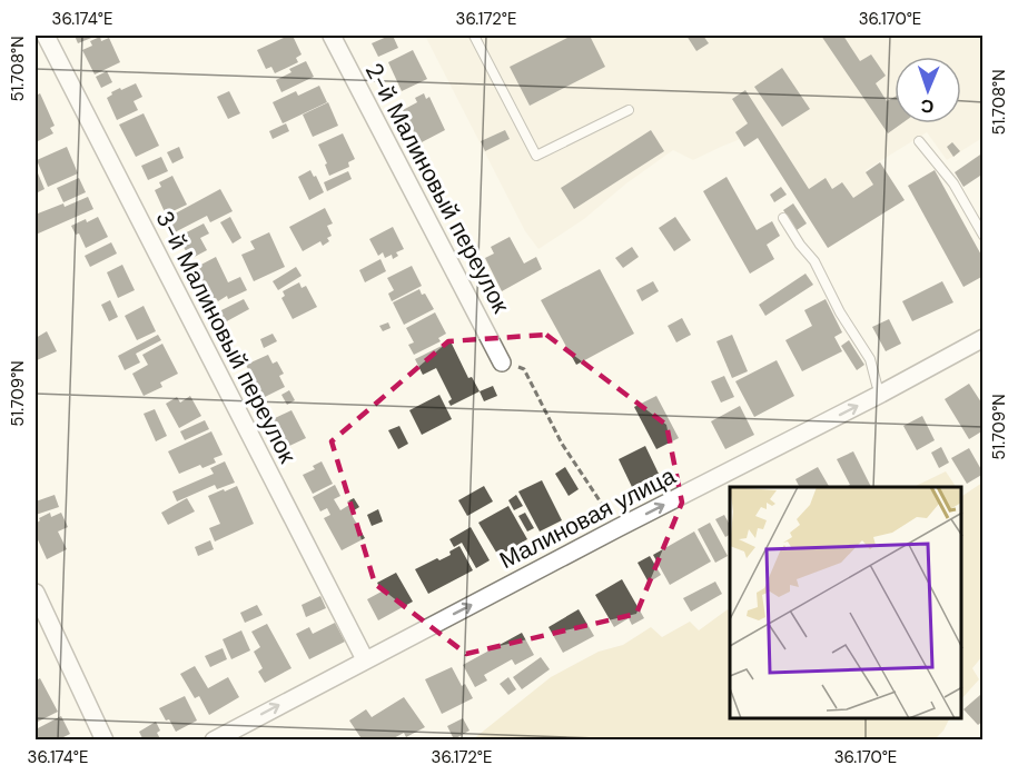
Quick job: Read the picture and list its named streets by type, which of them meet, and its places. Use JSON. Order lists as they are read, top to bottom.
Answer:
{
  "streets": {
    "street": ["2-й Малиновый переулок", "3-й Малиновый переулок", "Малиновая улица"]
  },
  "crossings": [
    ["3-й Малиновый переулок", "Малиновая улица"]
  ],
  "one_way": ["Малиновая улица"],
  "north": "bottom",
  "coordinates": [
    "36.174°E",
    "36.172°E",
    "36.170°E",
    "51.708°N",
    "51.709°N"
  ]
}
